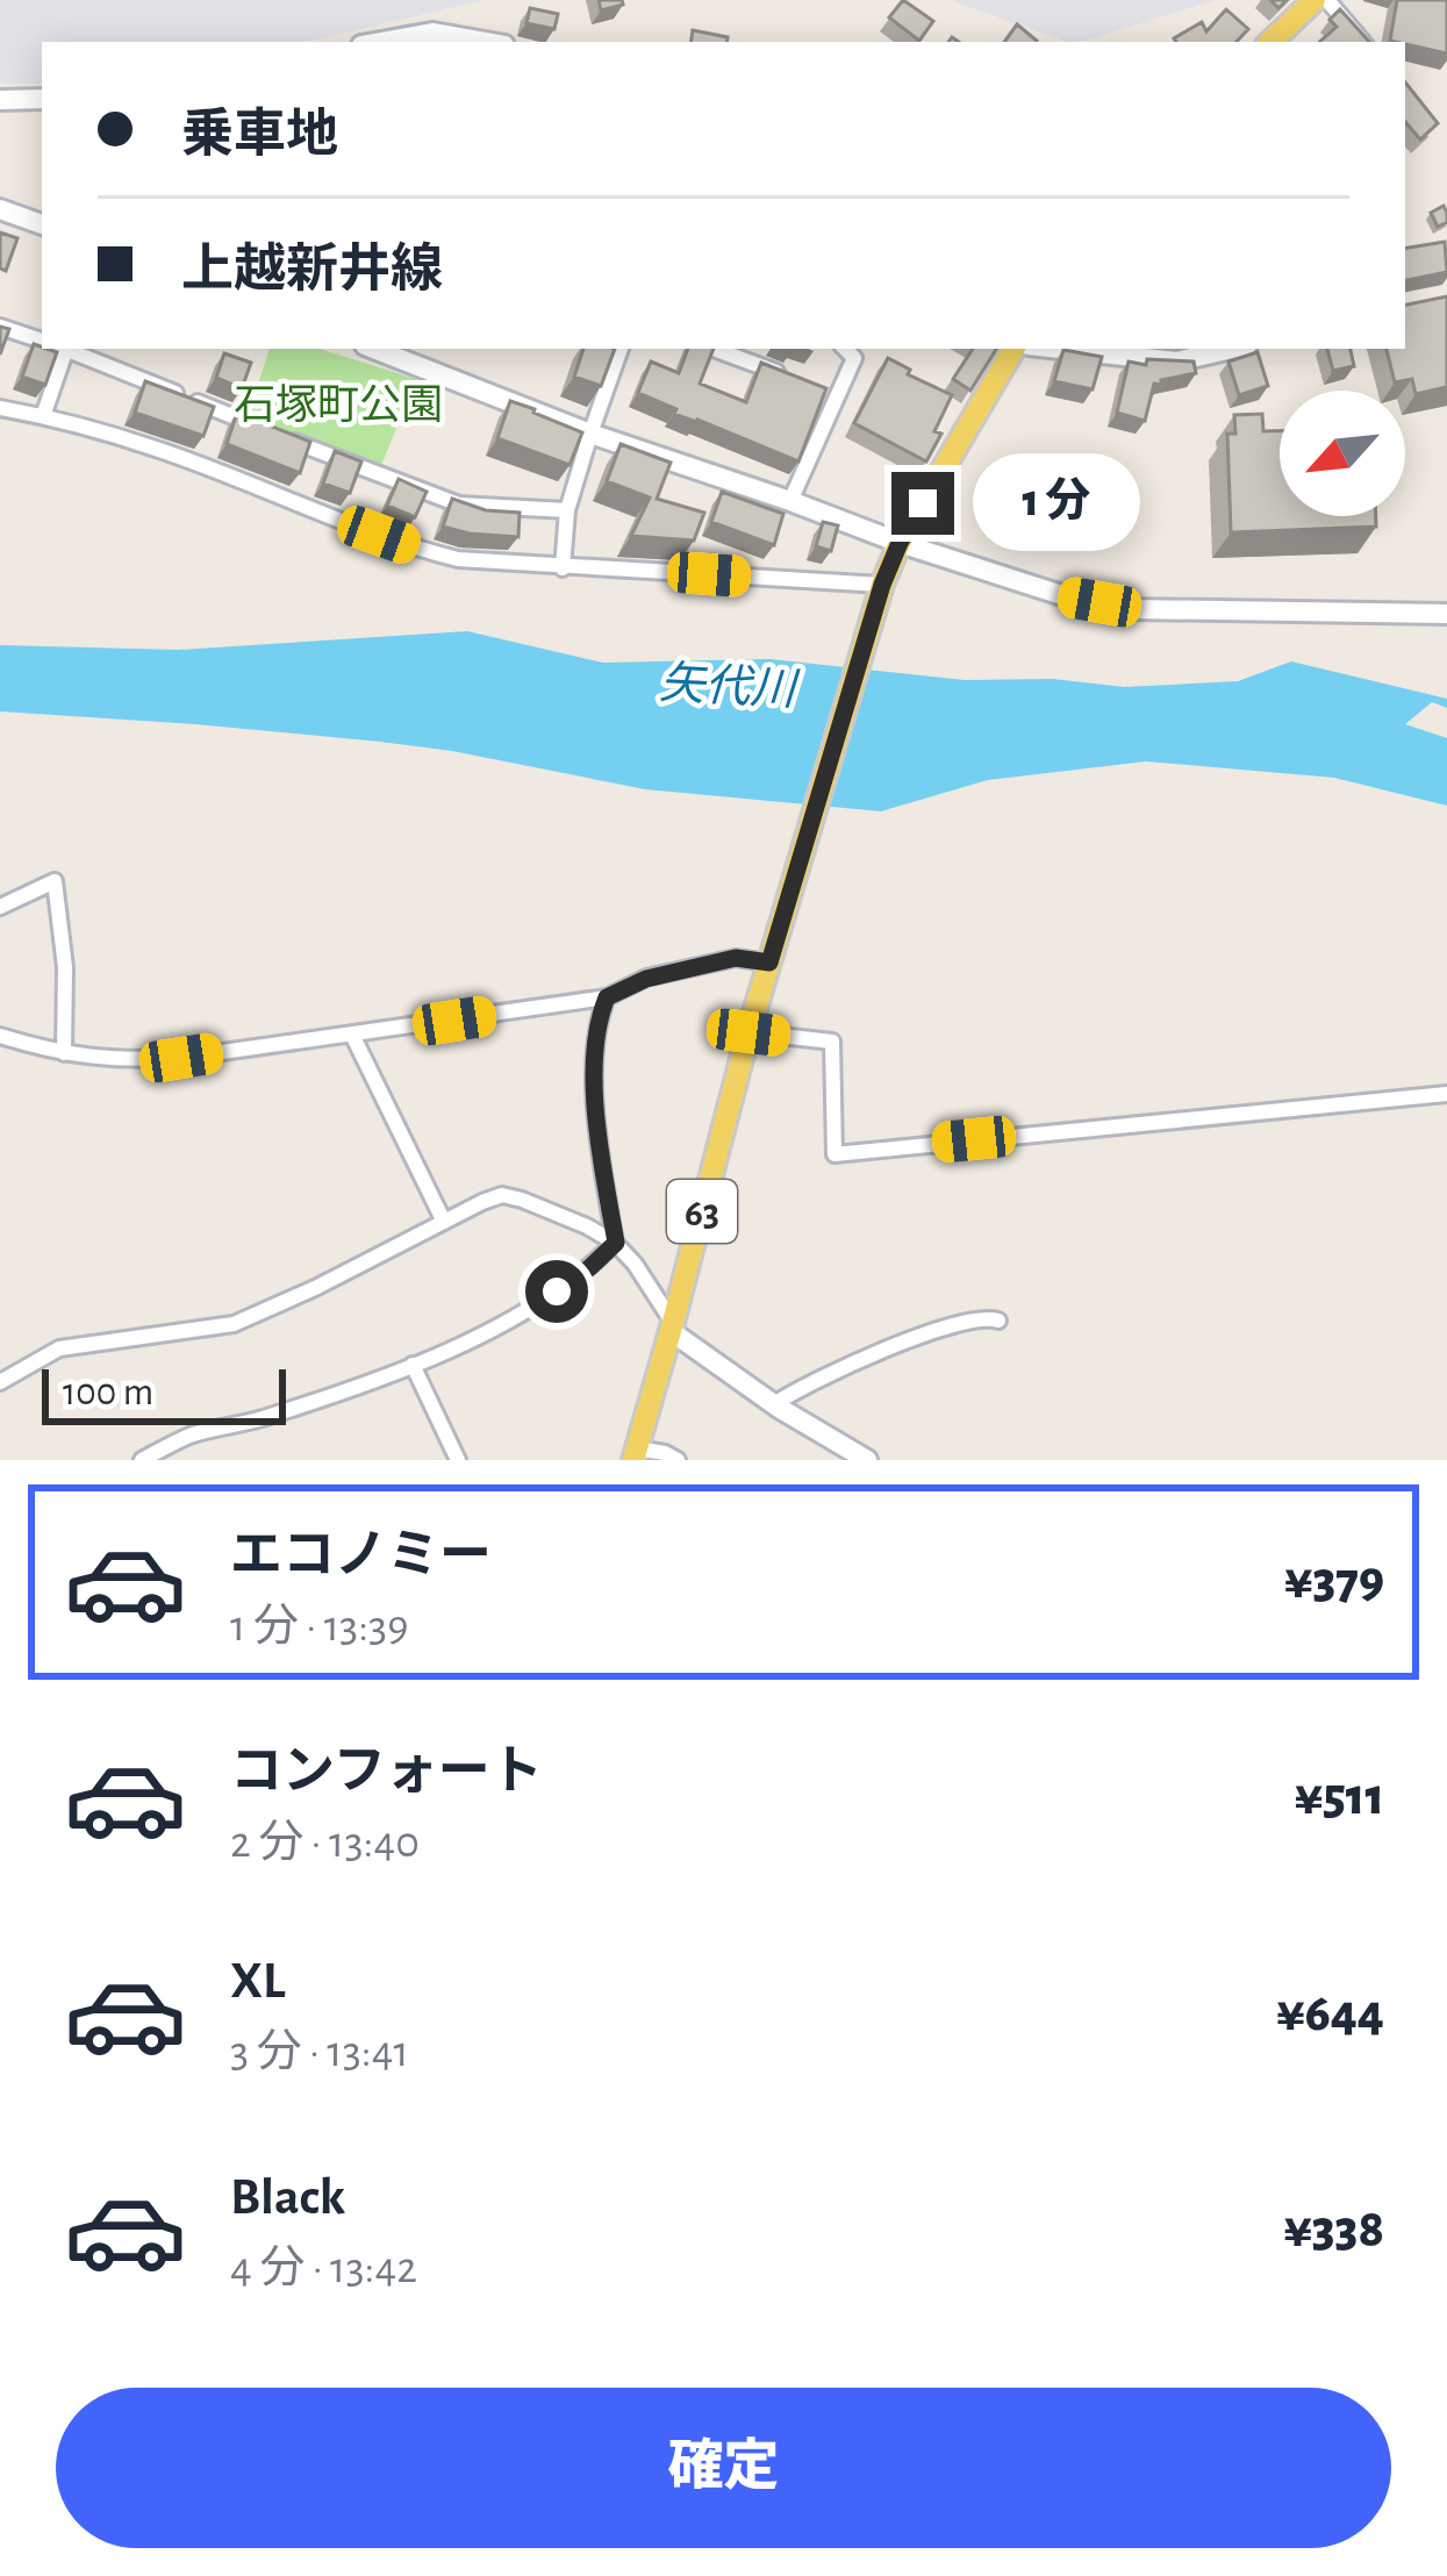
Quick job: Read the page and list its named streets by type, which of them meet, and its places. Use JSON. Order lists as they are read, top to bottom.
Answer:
{
  "streets": {
    "main road": ["63"]
  },
  "water": ["矢代川"],
  "parks": ["石塚町公園"],
  "scale_bar": "100 m",
  "north": "bottom left",
  "page": {
    "banner": ["乗車地", "上越新井線"],
    "bubble": "1 分",
    "scale": "100 m",
    "list": [
      {
        "name": "エコノミー",
        "note": "1 分 · 13:39",
        "value": "¥379"
      },
      {
        "name": "コンフォート",
        "note": "2 分 · 13:40",
        "value": "¥511"
      },
      {
        "name": "XL",
        "note": "3 分 · 13:41",
        "value": "¥644"
      },
      {
        "name": "Black",
        "note": "4 分 · 13:42",
        "value": "¥338"
      }
    ],
    "buttons": "確定"
  }
}
